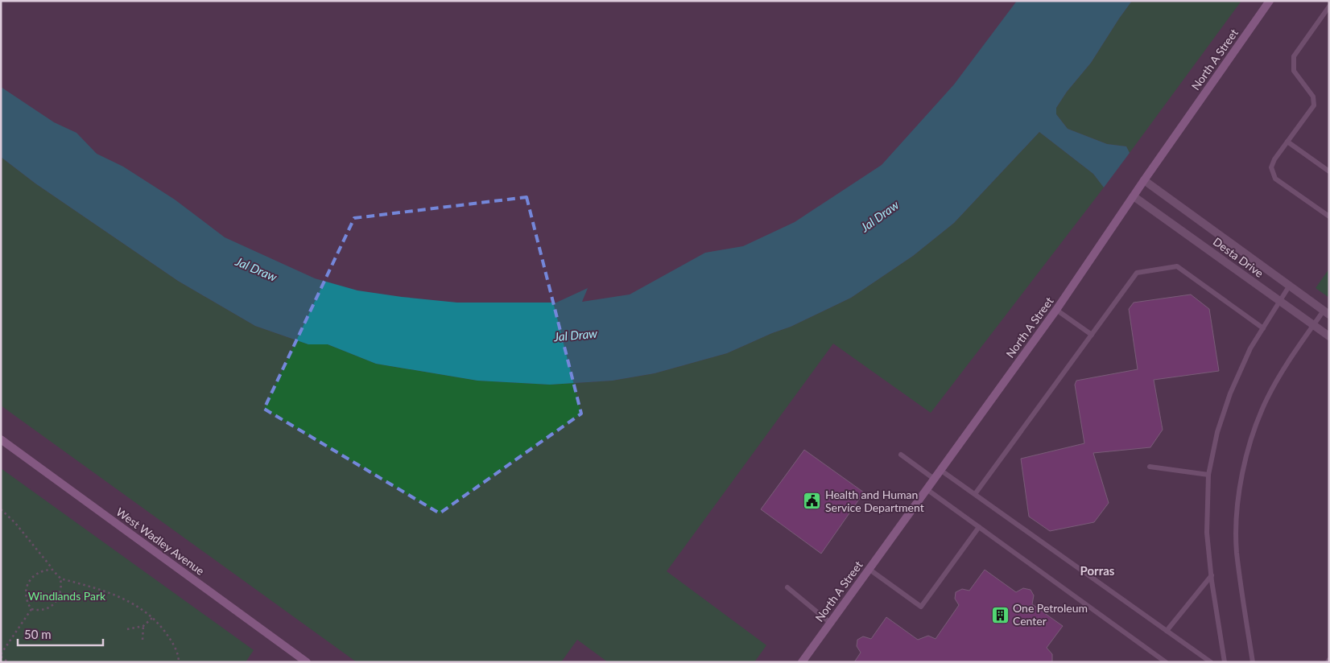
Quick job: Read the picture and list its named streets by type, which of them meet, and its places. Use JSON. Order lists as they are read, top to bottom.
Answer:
{
  "streets": {
    "main road": ["North A Street", "West Wadley Avenue"],
    "street": ["Desta Drive"]
  },
  "crossings": [
    ["North A Street", "Desta Drive"]
  ],
  "districts": ["Porras"],
  "water": ["Jal Draw"],
  "parks": ["Windlands Park"],
  "places": {
    "public building": ["Health and Human Service Department"],
    "building": ["One Petroleum Center"]
  },
  "scale_bar": "50 m"
}
